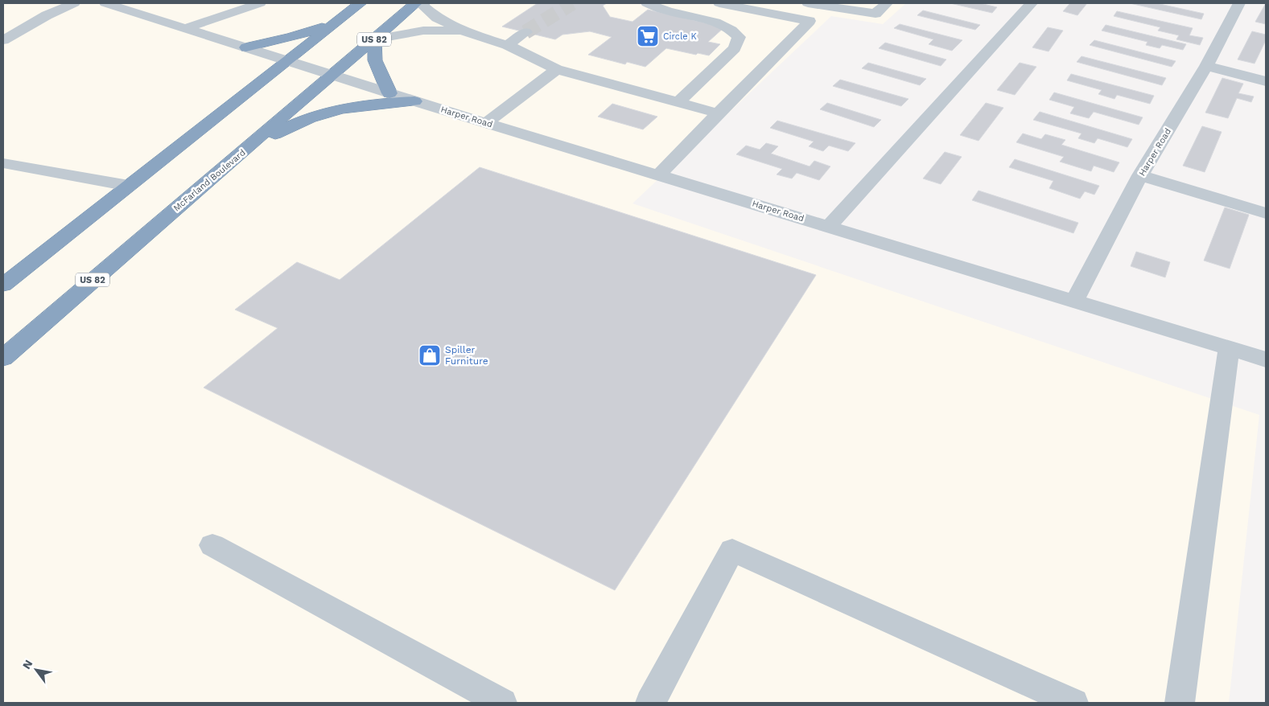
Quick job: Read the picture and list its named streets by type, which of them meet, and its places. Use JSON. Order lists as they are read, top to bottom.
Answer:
{
  "streets": {
    "highway": ["US 82", "McFarland Boulevard"],
    "street": ["Harper Road"]
  },
  "crossings": [
    ["Harper Road", "McFarland Boulevard"]
  ],
  "places": {
    "supermarket": ["Circle K"],
    "shop": ["Spiller Furniture"]
  },
  "north": "top left"
}
